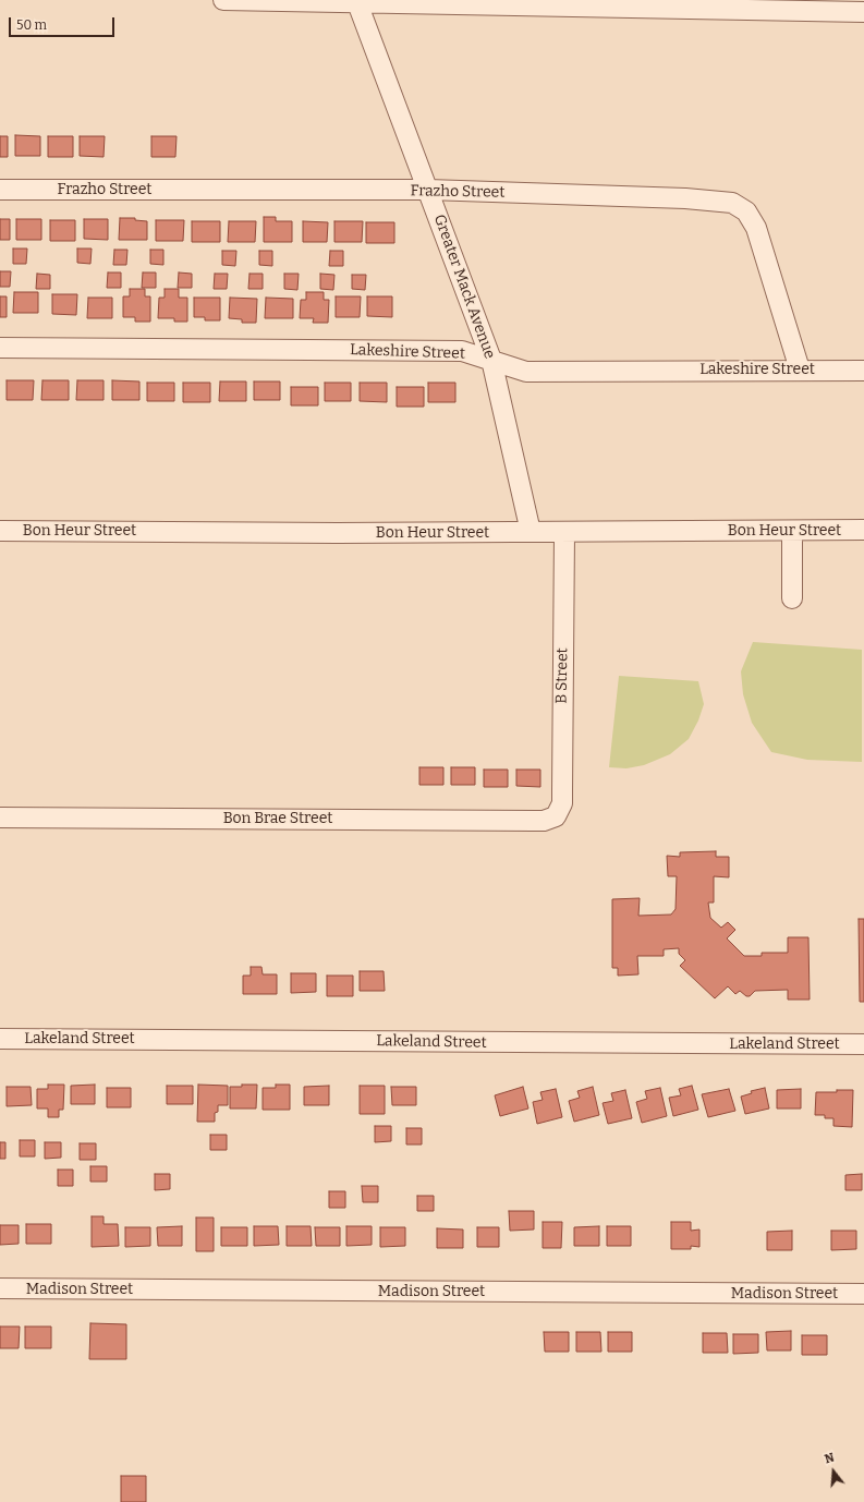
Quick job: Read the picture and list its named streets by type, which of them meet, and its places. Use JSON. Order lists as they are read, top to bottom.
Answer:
{
  "streets": {
    "street": [
      "Frazho Street",
      "Greater Mack Avenue",
      "Lakeshire Street",
      "Bon Heur Street",
      "B Street",
      "Bon Brae Street",
      "Lakeland Street",
      "Madison Street"
    ]
  },
  "crossings": [
    ["Frazho Street", "Greater Mack Avenue"],
    ["Frazho Street", "Lakeshire Street"],
    ["Greater Mack Avenue", "Lakeshire Street"],
    ["Greater Mack Avenue", "Bon Heur Street"],
    ["Bon Heur Street", "B Street"],
    ["B Street", "Bon Brae Street"]
  ],
  "scale_bar": "50 m",
  "north": "top"
}
